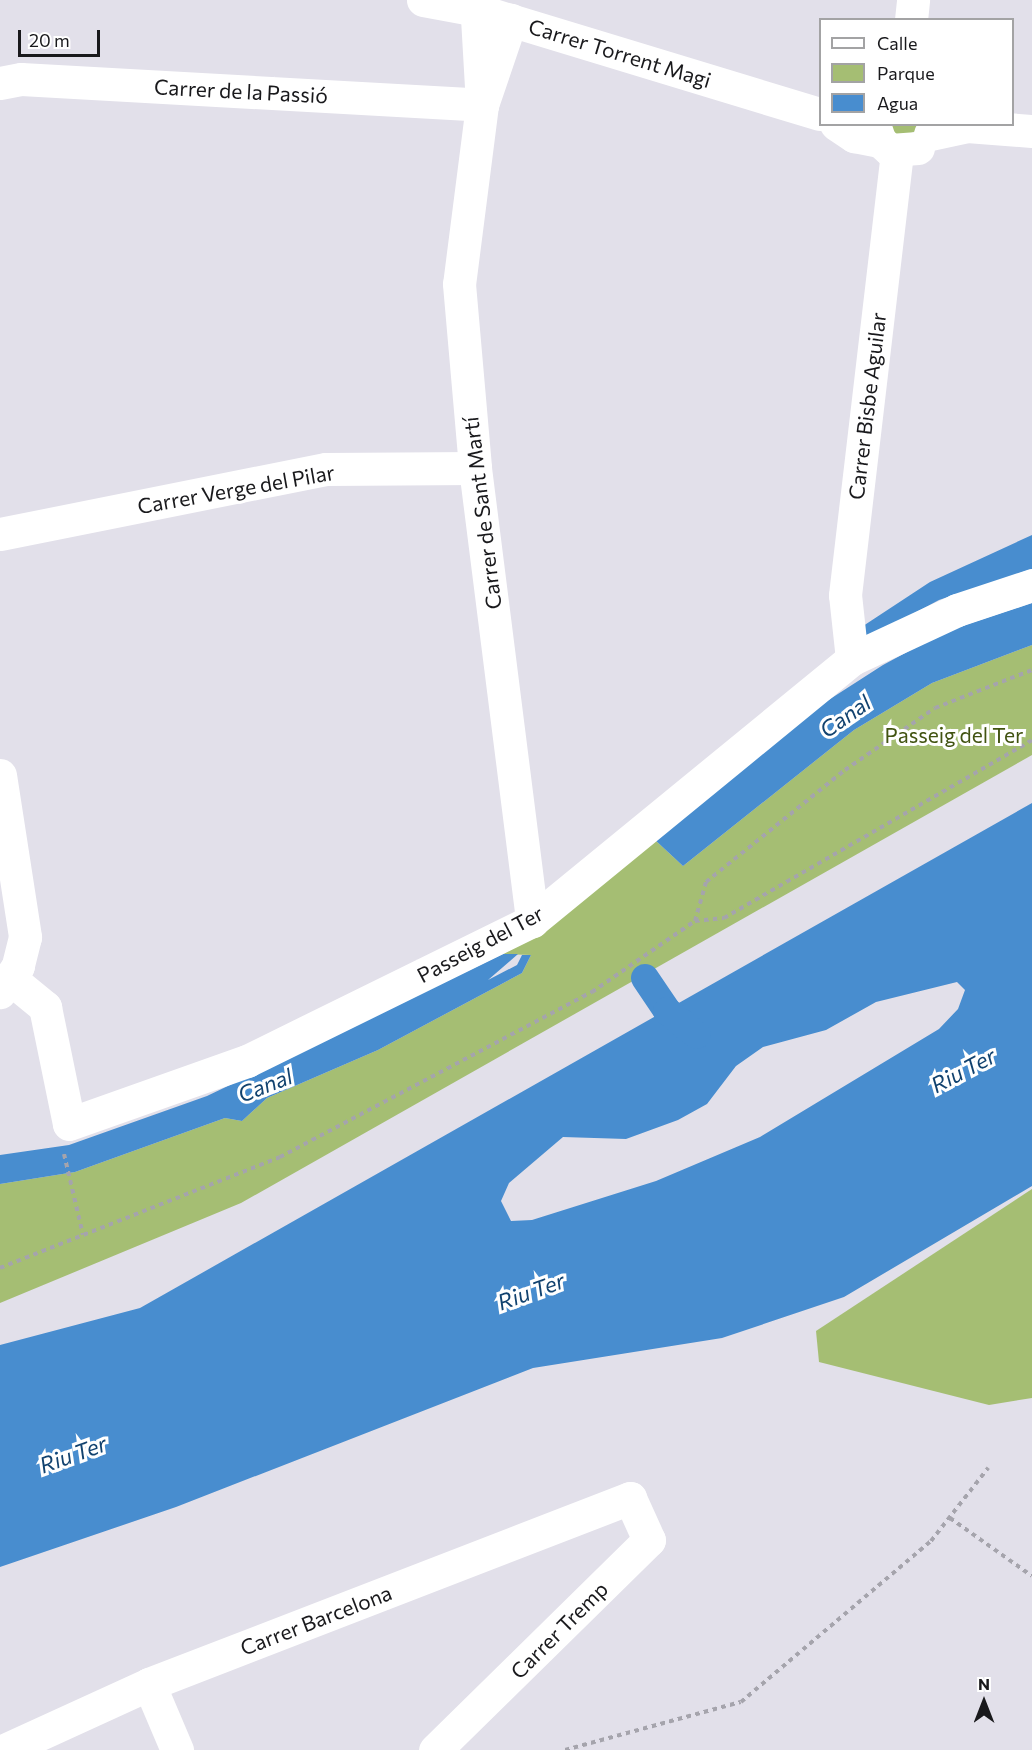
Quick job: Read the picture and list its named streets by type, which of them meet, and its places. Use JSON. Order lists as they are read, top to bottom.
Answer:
{
  "streets": {
    "street": [
      "Carrer Torrent Magi",
      "Carrer de la Passió",
      "Carrer Bisbe Aguilar",
      "Carrer Verge del Pilar",
      "Carrer de Sant Martí",
      "Passeig del Ter",
      "Carrer Barcelona",
      "Carrer Tremp"
    ]
  },
  "crossings": [
    ["Carrer Torrent Magi", "Carrer Bisbe Aguilar"],
    ["Carrer Torrent Magi", "Carrer de Sant Martí"],
    ["Carrer de la Passió", "Carrer de Sant Martí"],
    ["Carrer Bisbe Aguilar", "Passeig del Ter"],
    ["Carrer Verge del Pilar", "Carrer de Sant Martí"],
    ["Carrer de Sant Martí", "Passeig del Ter"],
    ["Carrer Barcelona", "Carrer Tremp"]
  ],
  "water": ["Canal", "Riu Ter"],
  "parks": ["Passeig del Ter"],
  "legend": ["Calle", "Parque", "Agua"],
  "scale_bar": "20 m",
  "north": "top"
}
